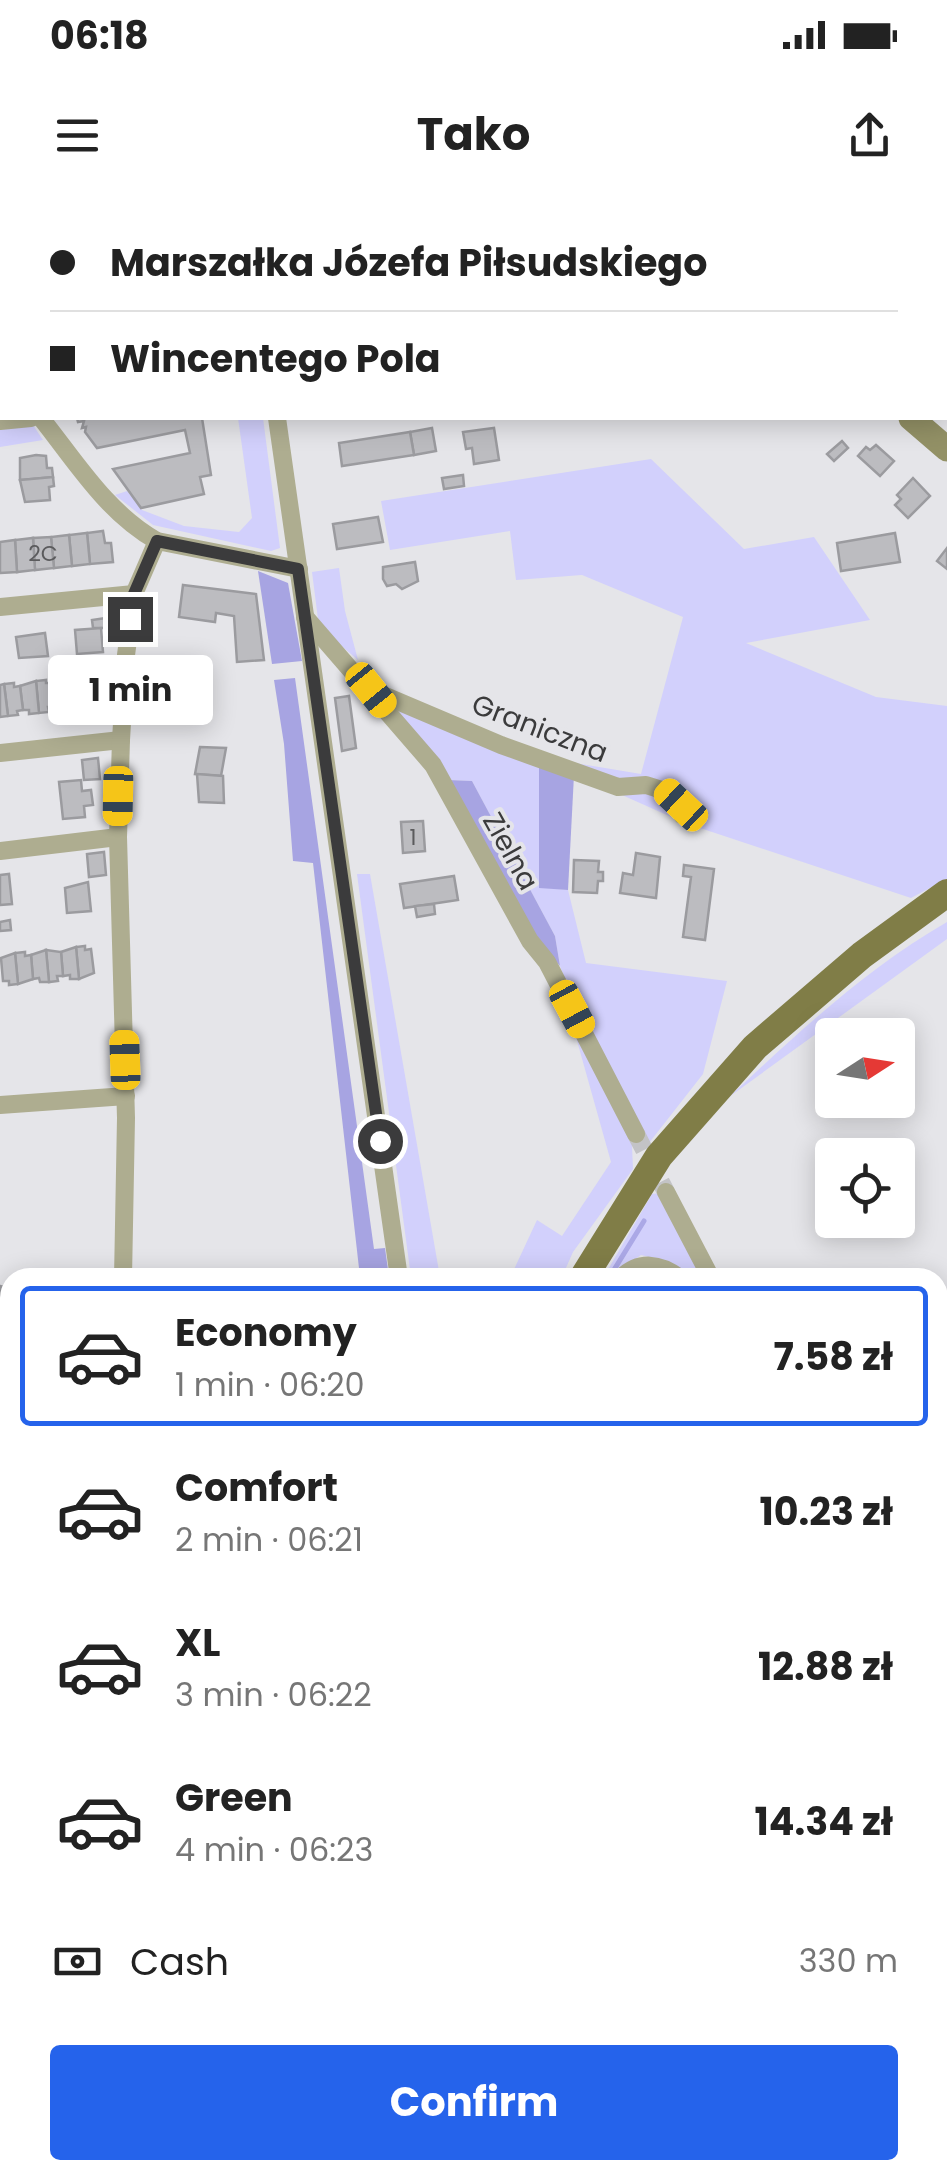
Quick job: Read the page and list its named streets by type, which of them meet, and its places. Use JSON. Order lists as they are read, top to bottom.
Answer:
{
  "streets": {
    "street": ["Graniczna", "Zielna"]
  },
  "crossings": [
    ["Graniczna", "Zielna"]
  ],
  "house_numbers": ["2C", "1"],
  "north": "right",
  "page": {
    "status": "06:18",
    "header": "Tako",
    "banner": ["Marszałka Józefa Piłsudskiego", "Wincentego Pola"],
    "bubble": "1 min",
    "list": [
      {
        "name": "Economy",
        "note": "1 min · 06:20",
        "value": "7.58 zł"
      },
      {
        "name": "Comfort",
        "note": "2 min · 06:21",
        "value": "10.23 zł"
      },
      {
        "name": "XL",
        "note": "3 min · 06:22",
        "value": "12.88 zł"
      },
      {
        "name": "Green",
        "note": "4 min · 06:23",
        "value": "14.34 zł"
      }
    ],
    "pay": ["Cash", "330 m"],
    "buttons": "Confirm"
  }
}
